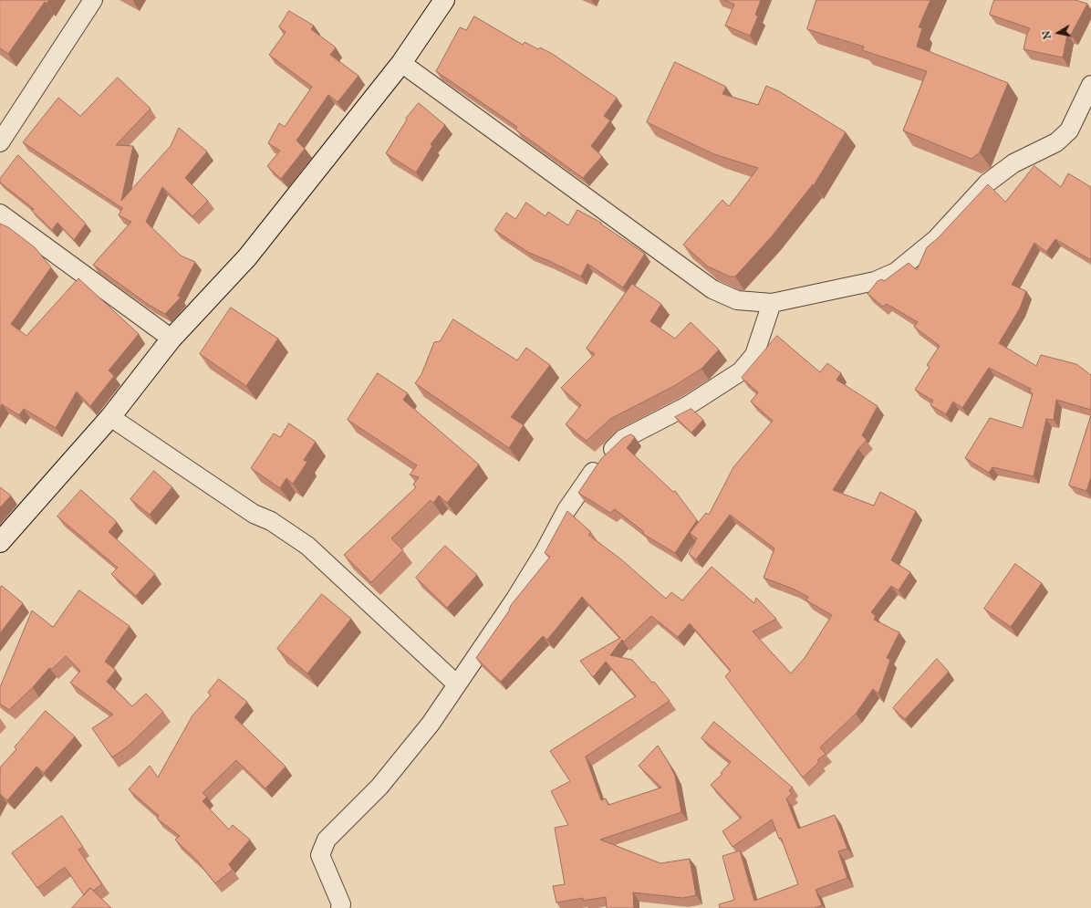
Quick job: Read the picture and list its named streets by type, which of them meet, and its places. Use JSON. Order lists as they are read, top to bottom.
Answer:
{
  "north": "left"
}
